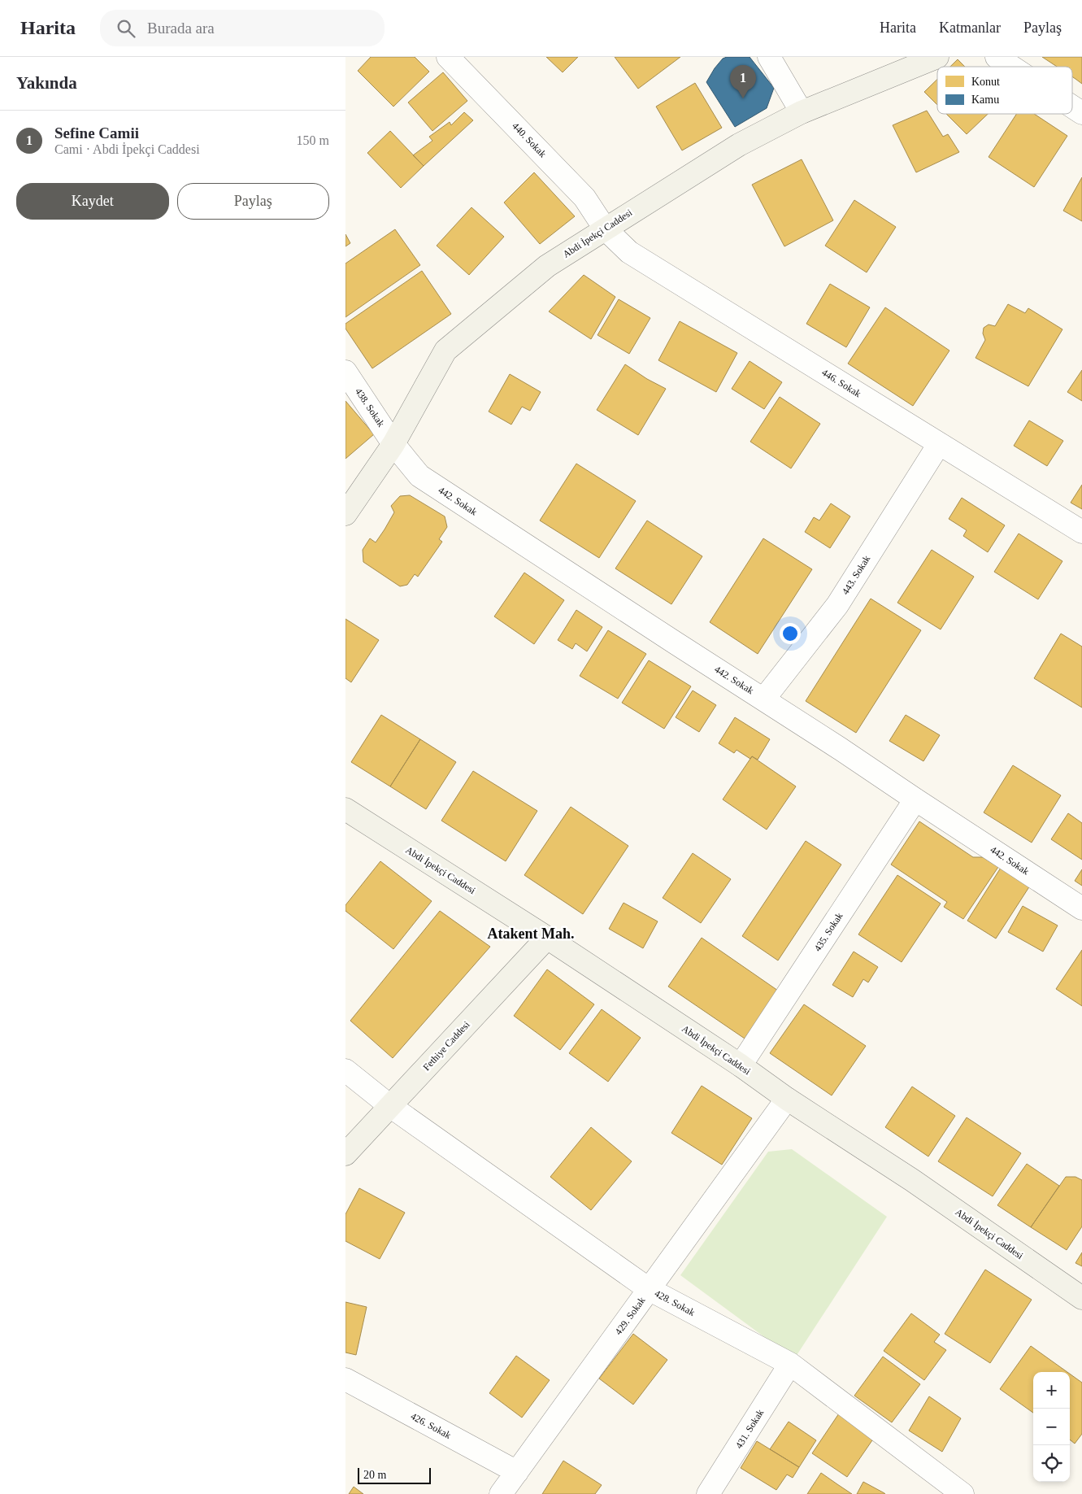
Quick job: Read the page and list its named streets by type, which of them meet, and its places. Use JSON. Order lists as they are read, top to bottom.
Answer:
{
  "streets": {
    "street": [
      "440. Sokak",
      "Abdi İpekçi Caddesi",
      "446. Sokak",
      "438. Sokak",
      "442. Sokak",
      "443. Sokak",
      "435. Sokak",
      "Fethiye Caddesi",
      "428. Sokak",
      "429. Sokak",
      "426. Sokak",
      "431. Sokak"
    ]
  },
  "crossings": [
    ["440. Sokak", "Abdi İpekçi Caddesi"],
    ["440. Sokak", "446. Sokak"],
    ["Abdi İpekçi Caddesi", "446. Sokak"],
    ["Abdi İpekçi Caddesi", "438. Sokak"],
    ["Abdi İpekçi Caddesi", "442. Sokak"],
    ["Abdi İpekçi Caddesi", "435. Sokak"],
    ["Abdi İpekçi Caddesi", "Fethiye Caddesi"],
    ["Abdi İpekçi Caddesi", "429. Sokak"],
    ["446. Sokak", "443. Sokak"],
    ["438. Sokak", "442. Sokak"],
    ["442. Sokak", "443. Sokak"],
    ["442. Sokak", "435. Sokak"],
    ["Fethiye Caddesi", "428. Sokak"],
    ["428. Sokak", "429. Sokak"],
    ["428. Sokak", "431. Sokak"],
    ["429. Sokak", "426. Sokak"]
  ],
  "districts": ["Atakent Mah."],
  "legend": ["Konut", "Kamu"],
  "scale_bar": "20 m",
  "page": {
    "header": "Harita",
    "search": "Burada ara",
    "nav": ["Harita", "Katmanlar", "Paylaş"],
    "heading": "Yakında",
    "pins": "1",
    "list": [
      {
        "mark": "1",
        "name": "Sefine Camii",
        "note": "Cami · Abdi İpekçi Caddesi",
        "value": "150 m"
      }
    ],
    "buttons": ["Kaydet", "Paylaş"],
    "map_buttons": ["+", "−"],
    "scale": "20 m"
  }
}
